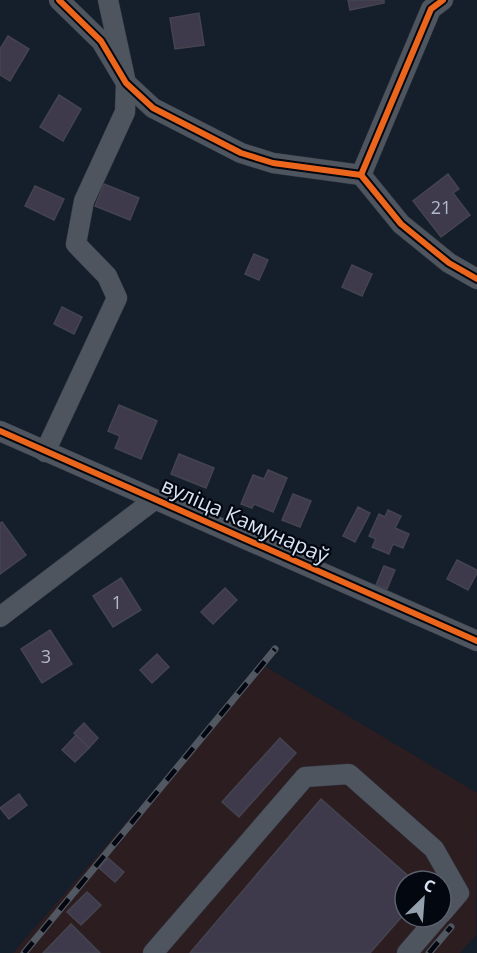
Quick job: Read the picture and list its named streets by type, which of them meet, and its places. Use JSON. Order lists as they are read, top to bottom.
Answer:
{
  "streets": {
    "street": ["вуліца Камунараў"]
  },
  "house_numbers": ["21", "1", "3"],
  "north": "top right"
}
